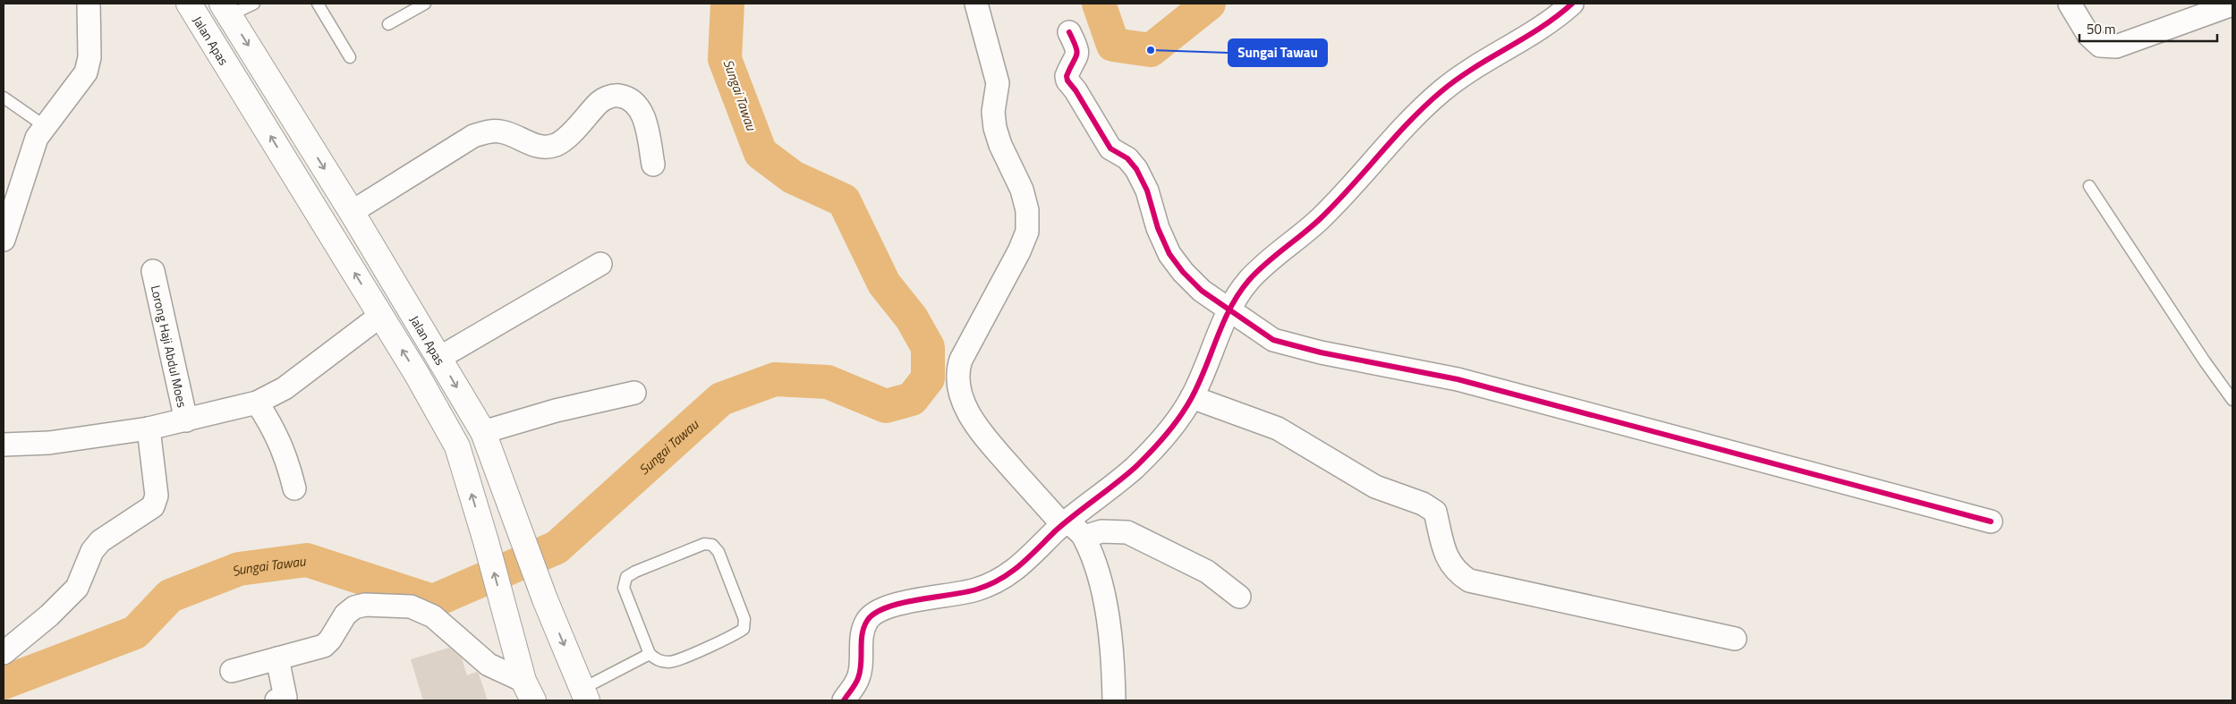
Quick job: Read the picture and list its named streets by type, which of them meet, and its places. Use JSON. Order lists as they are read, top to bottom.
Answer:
{
  "streets": {
    "highway": ["Jalan Apas"],
    "street": ["Lorong Haji Abdul Moes"]
  },
  "water": ["Sungai Tawau"],
  "places": ["Sungai Tawau"],
  "scale_bar": "50 m"
}
